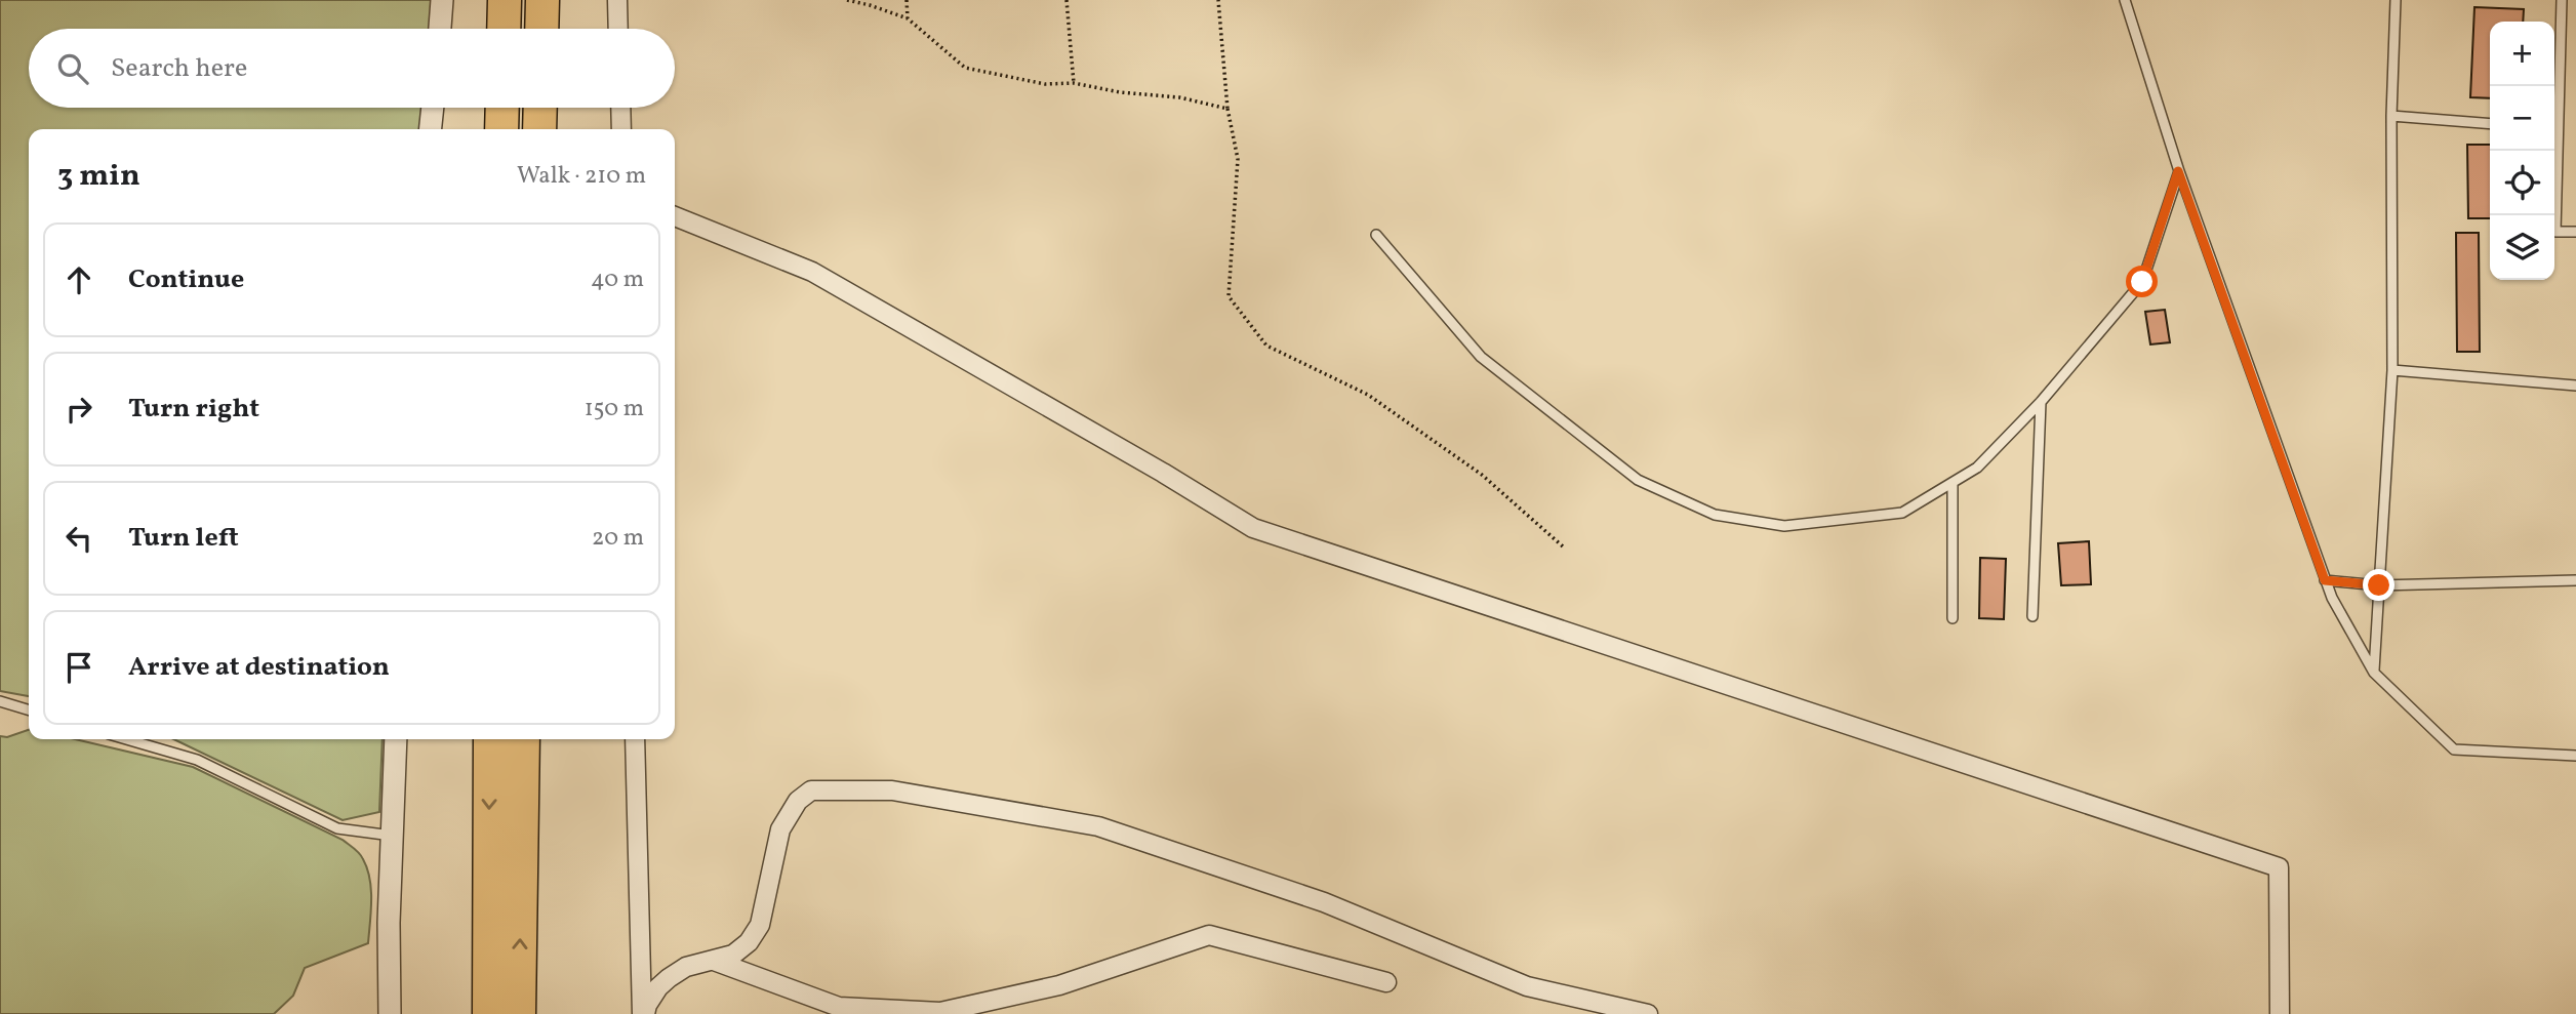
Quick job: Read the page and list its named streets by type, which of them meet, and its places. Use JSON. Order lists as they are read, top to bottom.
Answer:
{
  "page": {
    "map_buttons": ["+", "−"],
    "search": "Search here",
    "heading": ["3 min", "Walk · 210 m"],
    "list": [
      ["Continue", "40 m"],
      ["Turn right", "150 m"],
      ["Turn left", "20 m"],
      "Arrive at destination"
    ]
  }
}
